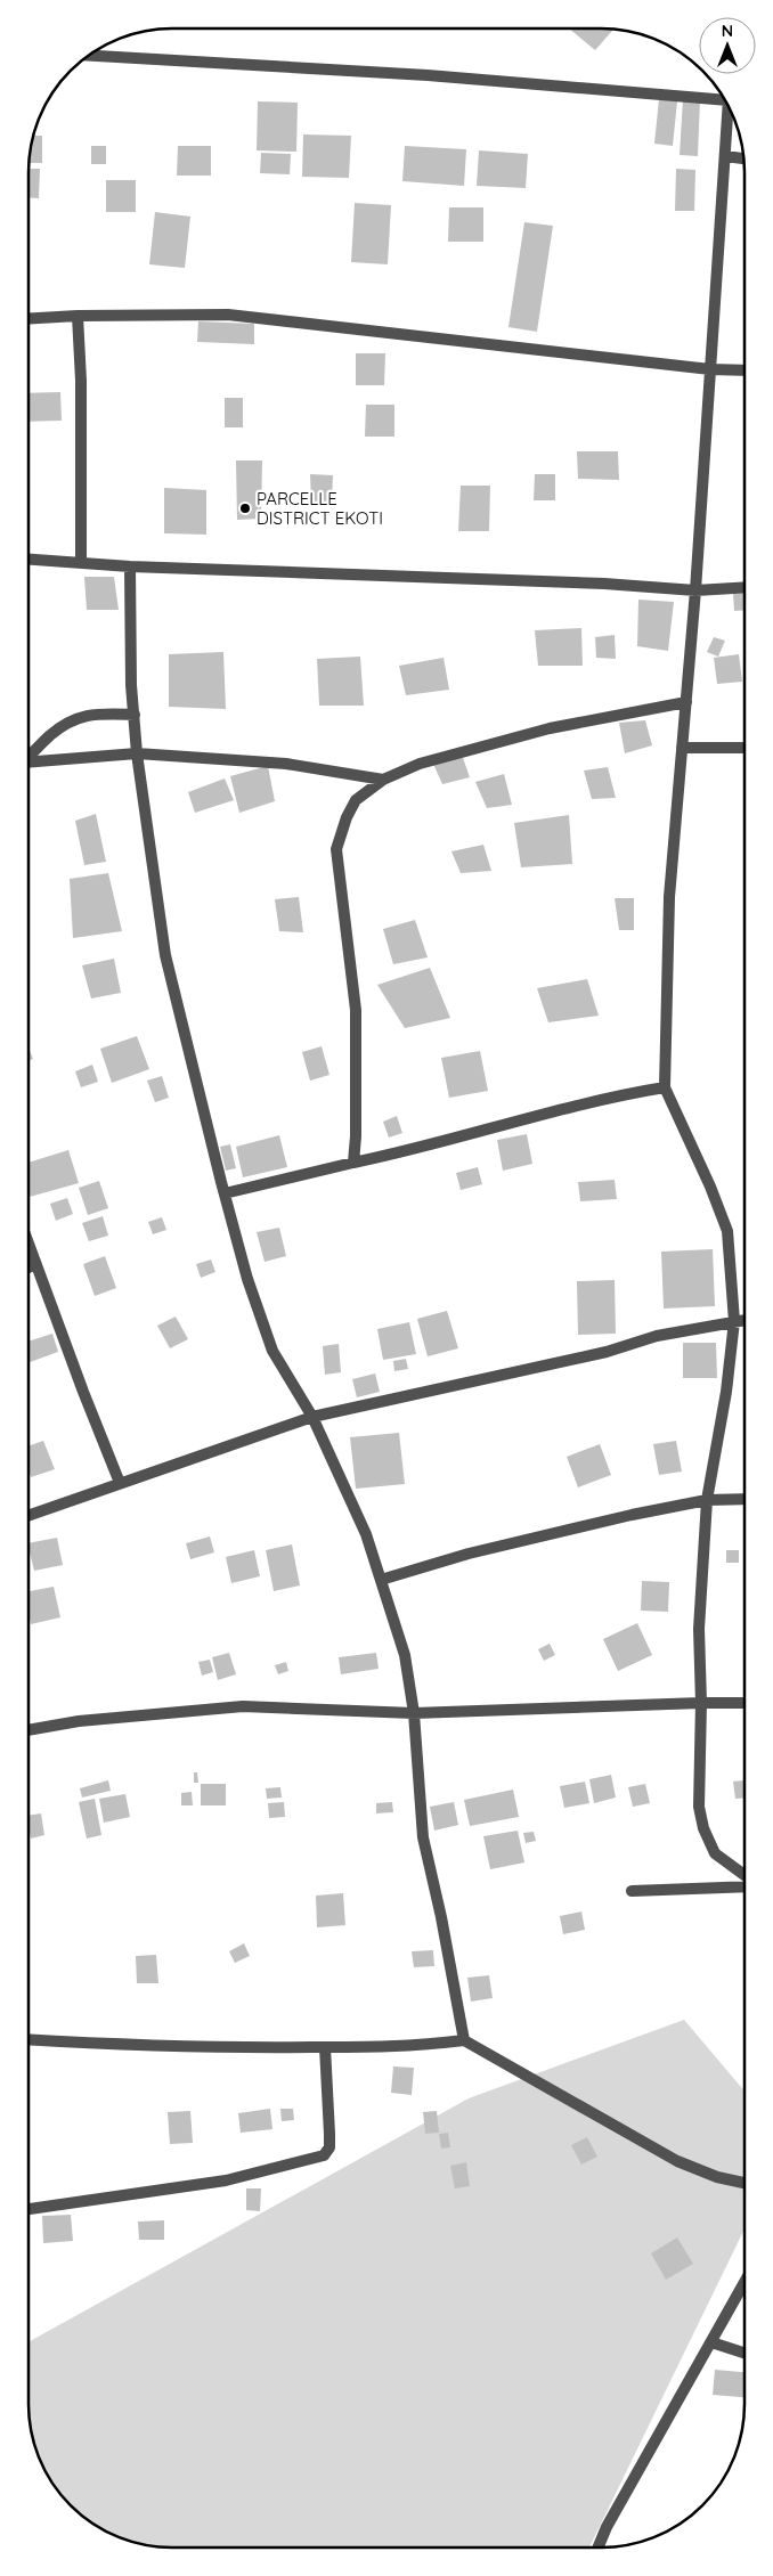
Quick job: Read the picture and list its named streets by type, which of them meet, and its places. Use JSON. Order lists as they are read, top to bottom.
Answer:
{
  "places": ["PARCELLE DISTRICT EKOTI"],
  "north": "top"
}
